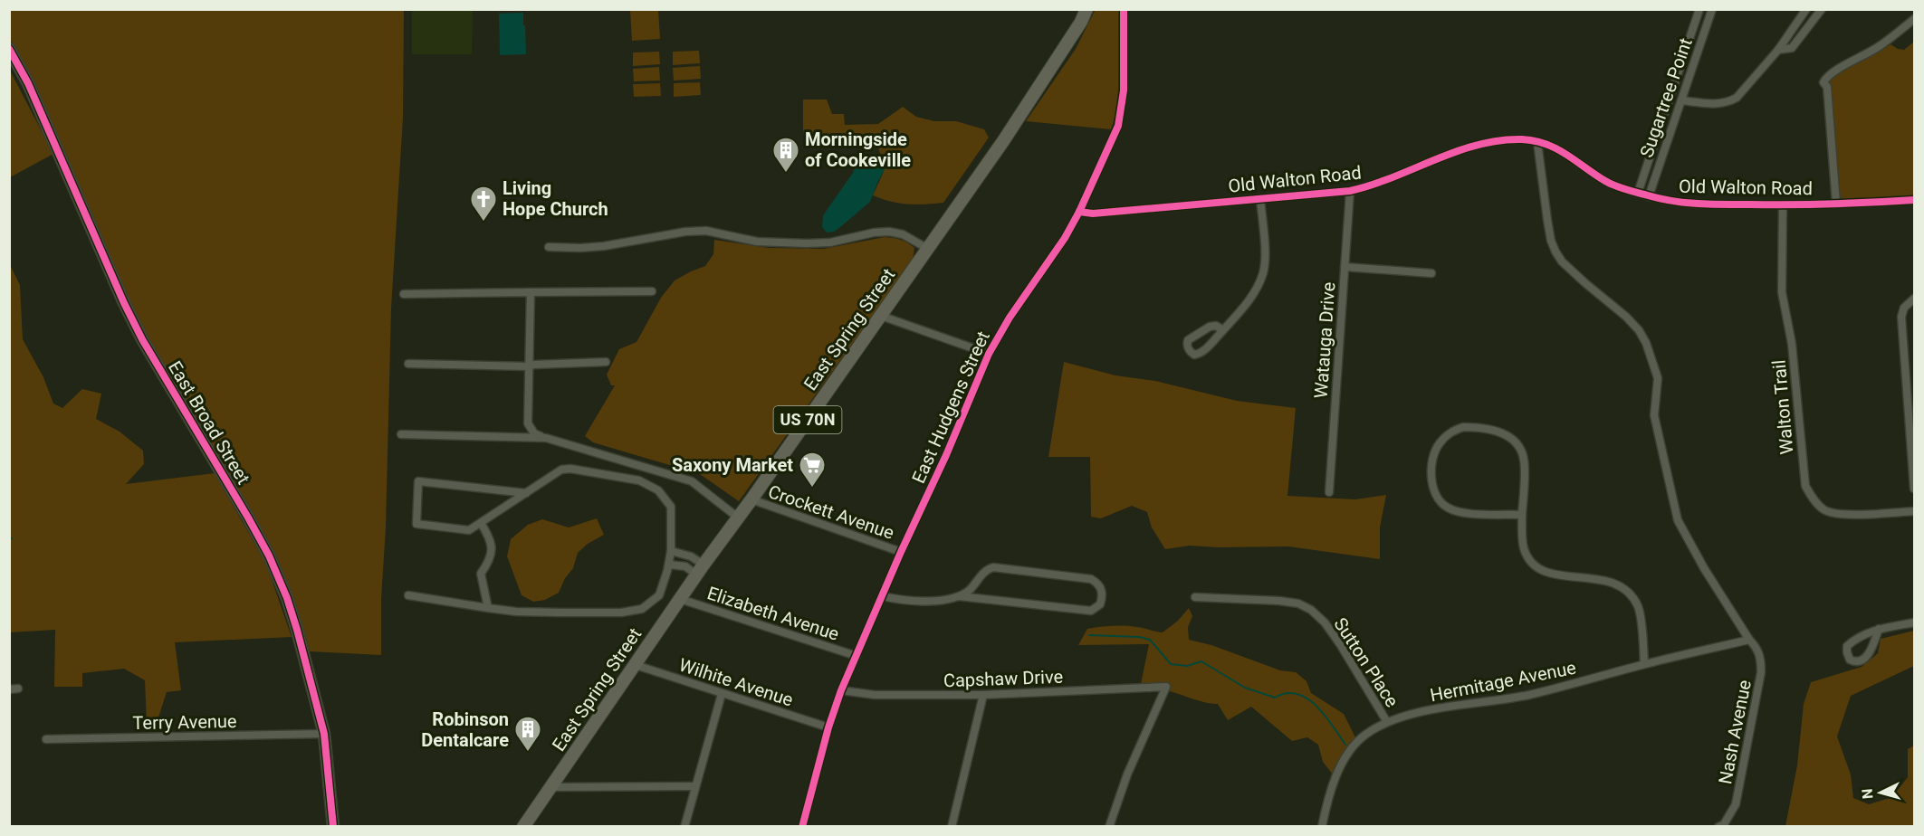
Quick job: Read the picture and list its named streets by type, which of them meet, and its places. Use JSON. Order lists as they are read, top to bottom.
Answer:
{
  "streets": {
    "main road": ["East Spring Street", "US 70N"],
    "street": [
      "Sugartree Point",
      "Old Walton Road",
      "Watauga Drive",
      "East Hudgens Street",
      "Walton Trail",
      "East Broad Street",
      "Crockett Avenue",
      "Elizabeth Avenue",
      "Sutton Place",
      "Capshaw Drive",
      "Hermitage Avenue",
      "Wilhite Avenue",
      "Terry Avenue",
      "Nash Avenue"
    ]
  },
  "crossings": [
    ["Sugartree Point", "Old Walton Road"],
    ["Old Walton Road", "Watauga Drive"],
    ["Old Walton Road", "East Hudgens Street"],
    ["Old Walton Road", "Walton Trail"],
    ["Old Walton Road", "Nash Avenue"],
    ["East Spring Street", "Crockett Avenue"],
    ["East Spring Street", "Elizabeth Avenue"],
    ["East Spring Street", "Wilhite Avenue"],
    ["East Hudgens Street", "Crockett Avenue"],
    ["East Hudgens Street", "Elizabeth Avenue"],
    ["East Hudgens Street", "Capshaw Drive"],
    ["East Hudgens Street", "Wilhite Avenue"],
    ["East Broad Street", "Terry Avenue"],
    ["Sutton Place", "Hermitage Avenue"],
    ["Hermitage Avenue", "Nash Avenue"]
  ],
  "places": {
    "building": ["Morningside of Cookeville", "Robinson Dentalcare"],
    "church": ["Living Hope Church"],
    "supermarket": ["Saxony Market"]
  },
  "north": "left"
}
